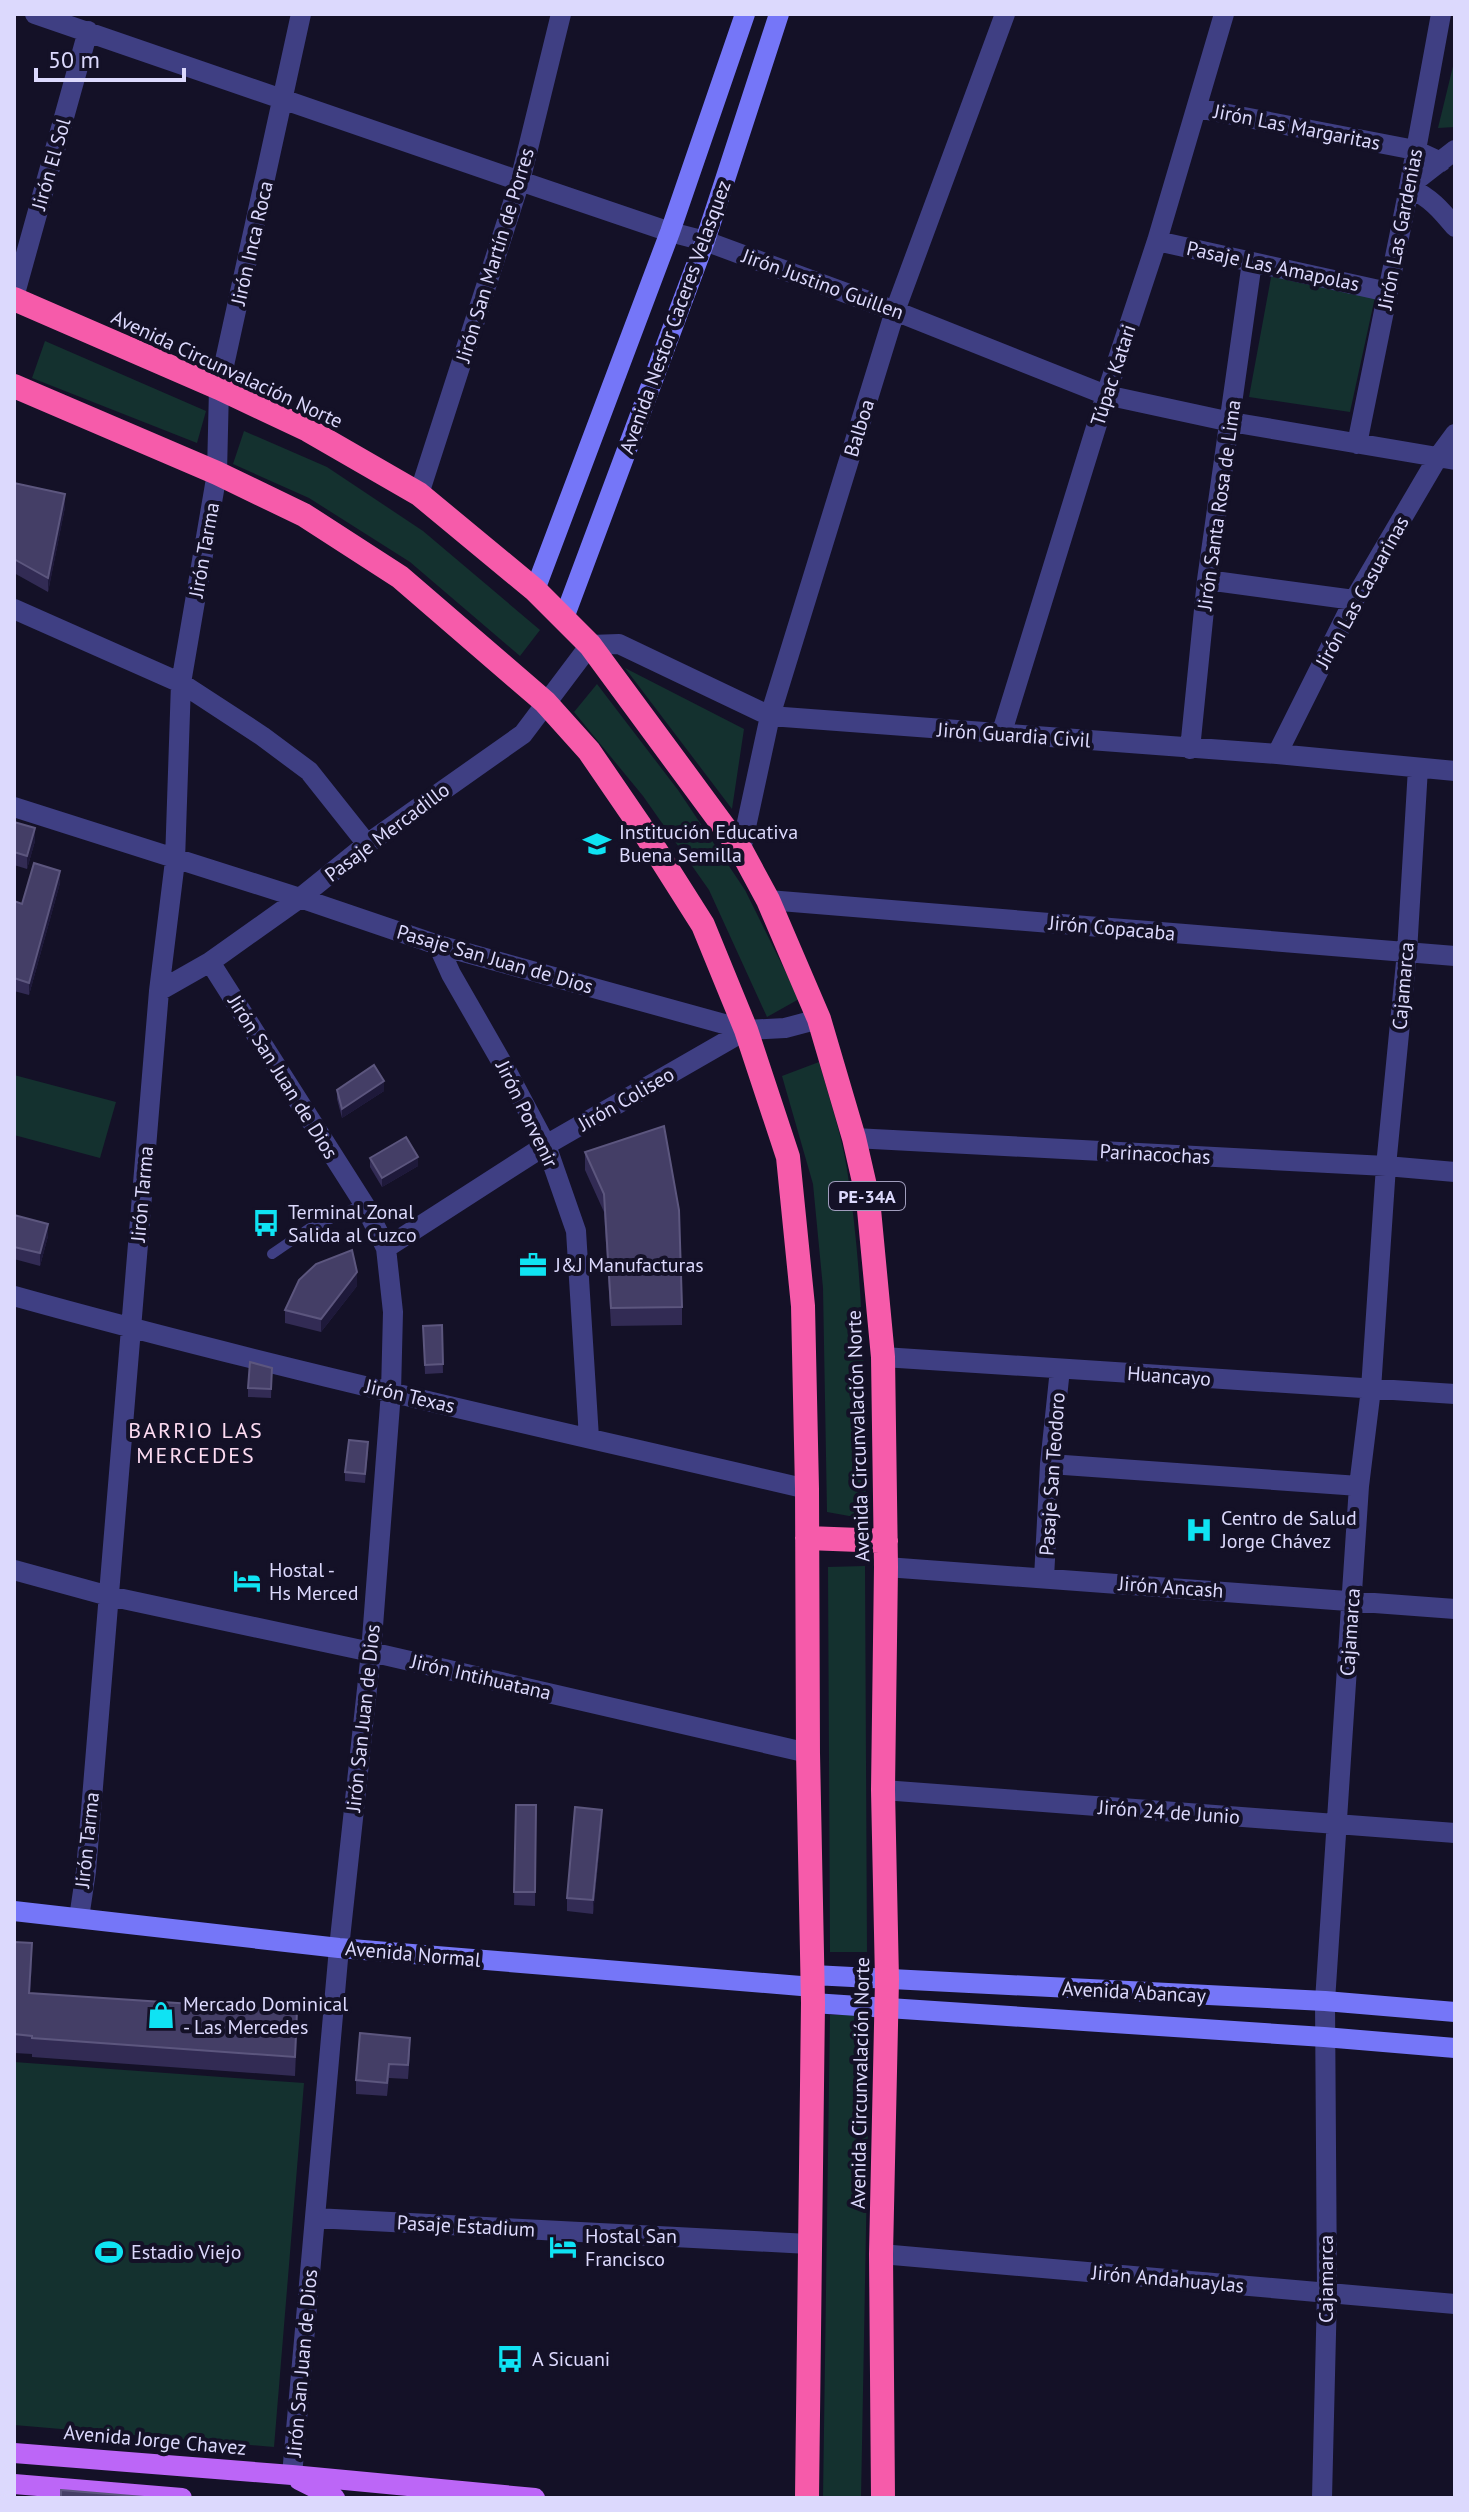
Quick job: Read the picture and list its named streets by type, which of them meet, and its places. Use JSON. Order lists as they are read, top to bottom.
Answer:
{
  "streets": {
    "highway": ["Avenida Circunvalación Norte", "PE-34A"],
    "main road": ["Avenida Jorge Chavez"],
    "street": [
      "Jirón Las Margaritas",
      "Jirón El Sol",
      "Jirón Las Gardenias",
      "Jirón Inca Roca",
      "Jirón San Martín de Porres",
      "Pasaje Las Amapolas",
      "Jirón Justino Guillen",
      "Avenida Nestor Caceres Velasquez",
      "Túpac Katari",
      "Balboa",
      "Jirón Santa Rosa de Lima",
      "Jirón Tarma",
      "Jirón Las Casuarinas",
      "Jirón Guardia Civil",
      "Pasaje Mercadillo",
      "Jirón Copacaba",
      "Pasaje San Juan de Dios",
      "Cajamarca",
      "Jirón San Juan de Dios",
      "Jirón Coliseo",
      "Jirón Porvenir",
      "Parinacochas",
      "Huancayo",
      "Jirón Texas",
      "Pasaje San Teodoro",
      "Jirón Ancash",
      "Jirón Intihuatana",
      "Jirón 24 de Junio",
      "Avenida Normal",
      "Avenida Abancay",
      "Pasaje Estadium",
      "Jirón Andahuaylas"
    ]
  },
  "crossings": [
    ["Jirón Las Margaritas", "Jirón Las Gardenias"],
    ["Jirón Las Margaritas", "Túpac Katari"],
    ["Jirón El Sol", "Jirón Justino Guillen"],
    ["Jirón El Sol", "Avenida Circunvalación Norte"],
    ["Jirón Las Gardenias", "Pasaje Las Amapolas"],
    ["Jirón Las Gardenias", "Jirón Justino Guillen"],
    ["Jirón Inca Roca", "Jirón Justino Guillen"],
    ["Jirón Inca Roca", "Avenida Circunvalación Norte"],
    ["Jirón Inca Roca", "Jirón Tarma"],
    ["Jirón San Martín de Porres", "Jirón Justino Guillen"],
    ["Jirón San Martín de Porres", "Avenida Circunvalación Norte"],
    ["Pasaje Las Amapolas", "Túpac Katari"],
    ["Pasaje Las Amapolas", "Jirón Santa Rosa de Lima"],
    ["Jirón Justino Guillen", "Avenida Nestor Caceres Velasquez"],
    ["Jirón Justino Guillen", "Túpac Katari"],
    ["Jirón Justino Guillen", "Balboa"],
    ["Jirón Justino Guillen", "Jirón Santa Rosa de Lima"],
    ["Jirón Justino Guillen", "Jirón Las Casuarinas"],
    ["Avenida Nestor Caceres Velasquez", "Avenida Circunvalación Norte"],
    ["Avenida Circunvalación Norte", "Balboa"],
    ["Avenida Circunvalación Norte", "Jirón Guardia Civil"],
    ["Avenida Circunvalación Norte", "Pasaje Mercadillo"],
    ["Avenida Circunvalación Norte", "Jirón Copacaba"],
    ["Avenida Circunvalación Norte", "Pasaje San Juan de Dios"],
    ["Avenida Circunvalación Norte", "Parinacochas"],
    ["Avenida Circunvalación Norte", "Huancayo"],
    ["Avenida Circunvalación Norte", "Jirón Ancash"],
    ["Avenida Circunvalación Norte", "Jirón 24 de Junio"],
    ["Avenida Circunvalación Norte", "Avenida Abancay"],
    ["Avenida Circunvalación Norte", "Jirón Andahuaylas"],
    ["Túpac Katari", "Jirón Guardia Civil"],
    ["Balboa", "Jirón Guardia Civil"],
    ["Jirón Santa Rosa de Lima", "Jirón Guardia Civil"],
    ["Jirón Tarma", "Pasaje Mercadillo"],
    ["Jirón Tarma", "Pasaje San Juan de Dios"],
    ["Jirón Tarma", "Jirón Texas"],
    ["Jirón Tarma", "Jirón Intihuatana"],
    ["Jirón Tarma", "Avenida Normal"],
    ["Jirón Las Casuarinas", "Jirón Guardia Civil"],
    ["Jirón Guardia Civil", "Pasaje Mercadillo"],
    ["Jirón Guardia Civil", "Cajamarca"],
    ["Pasaje Mercadillo", "Pasaje San Juan de Dios"],
    ["Pasaje Mercadillo", "Jirón San Juan de Dios"],
    ["Jirón Copacaba", "Cajamarca"],
    ["Pasaje San Juan de Dios", "Jirón Coliseo"],
    ["Pasaje San Juan de Dios", "Jirón Porvenir"],
    ["Cajamarca", "Parinacochas"],
    ["Cajamarca", "Huancayo"],
    ["Cajamarca", "Jirón Ancash"],
    ["Cajamarca", "Jirón 24 de Junio"],
    ["Cajamarca", "Avenida Abancay"],
    ["Cajamarca", "Jirón Andahuaylas"],
    ["Jirón San Juan de Dios", "Jirón Coliseo"],
    ["Jirón San Juan de Dios", "Jirón Texas"],
    ["Jirón San Juan de Dios", "Jirón Intihuatana"],
    ["Jirón San Juan de Dios", "Avenida Normal"],
    ["Jirón San Juan de Dios", "Pasaje Estadium"],
    ["Jirón San Juan de Dios", "Avenida Jorge Chavez"],
    ["Jirón Coliseo", "Jirón Porvenir"],
    ["Jirón Porvenir", "Jirón Texas"],
    ["Huancayo", "Pasaje San Teodoro"],
    ["Pasaje San Teodoro", "Jirón Ancash"],
    ["Avenida Normal", "Avenida Abancay"]
  ],
  "districts": ["BARRIO LAS MERCEDES"],
  "places": {
    "school or university": ["Institución Educativa Buena Semilla"],
    "bus stop": ["Terminal Zonal Salida al Cuzco", "A Sicuani"],
    "office": ["J&J Manufacturas"],
    "hospital": ["Centro de Salud Jorge Chávez"],
    "hotel": ["Hostal - Hs Merced", "Hostal San Francisco"],
    "shop": ["Mercado Dominical - Las Mercedes"],
    "sports": ["Estadio Viejo"]
  },
  "scale_bar": "50 m"
}
